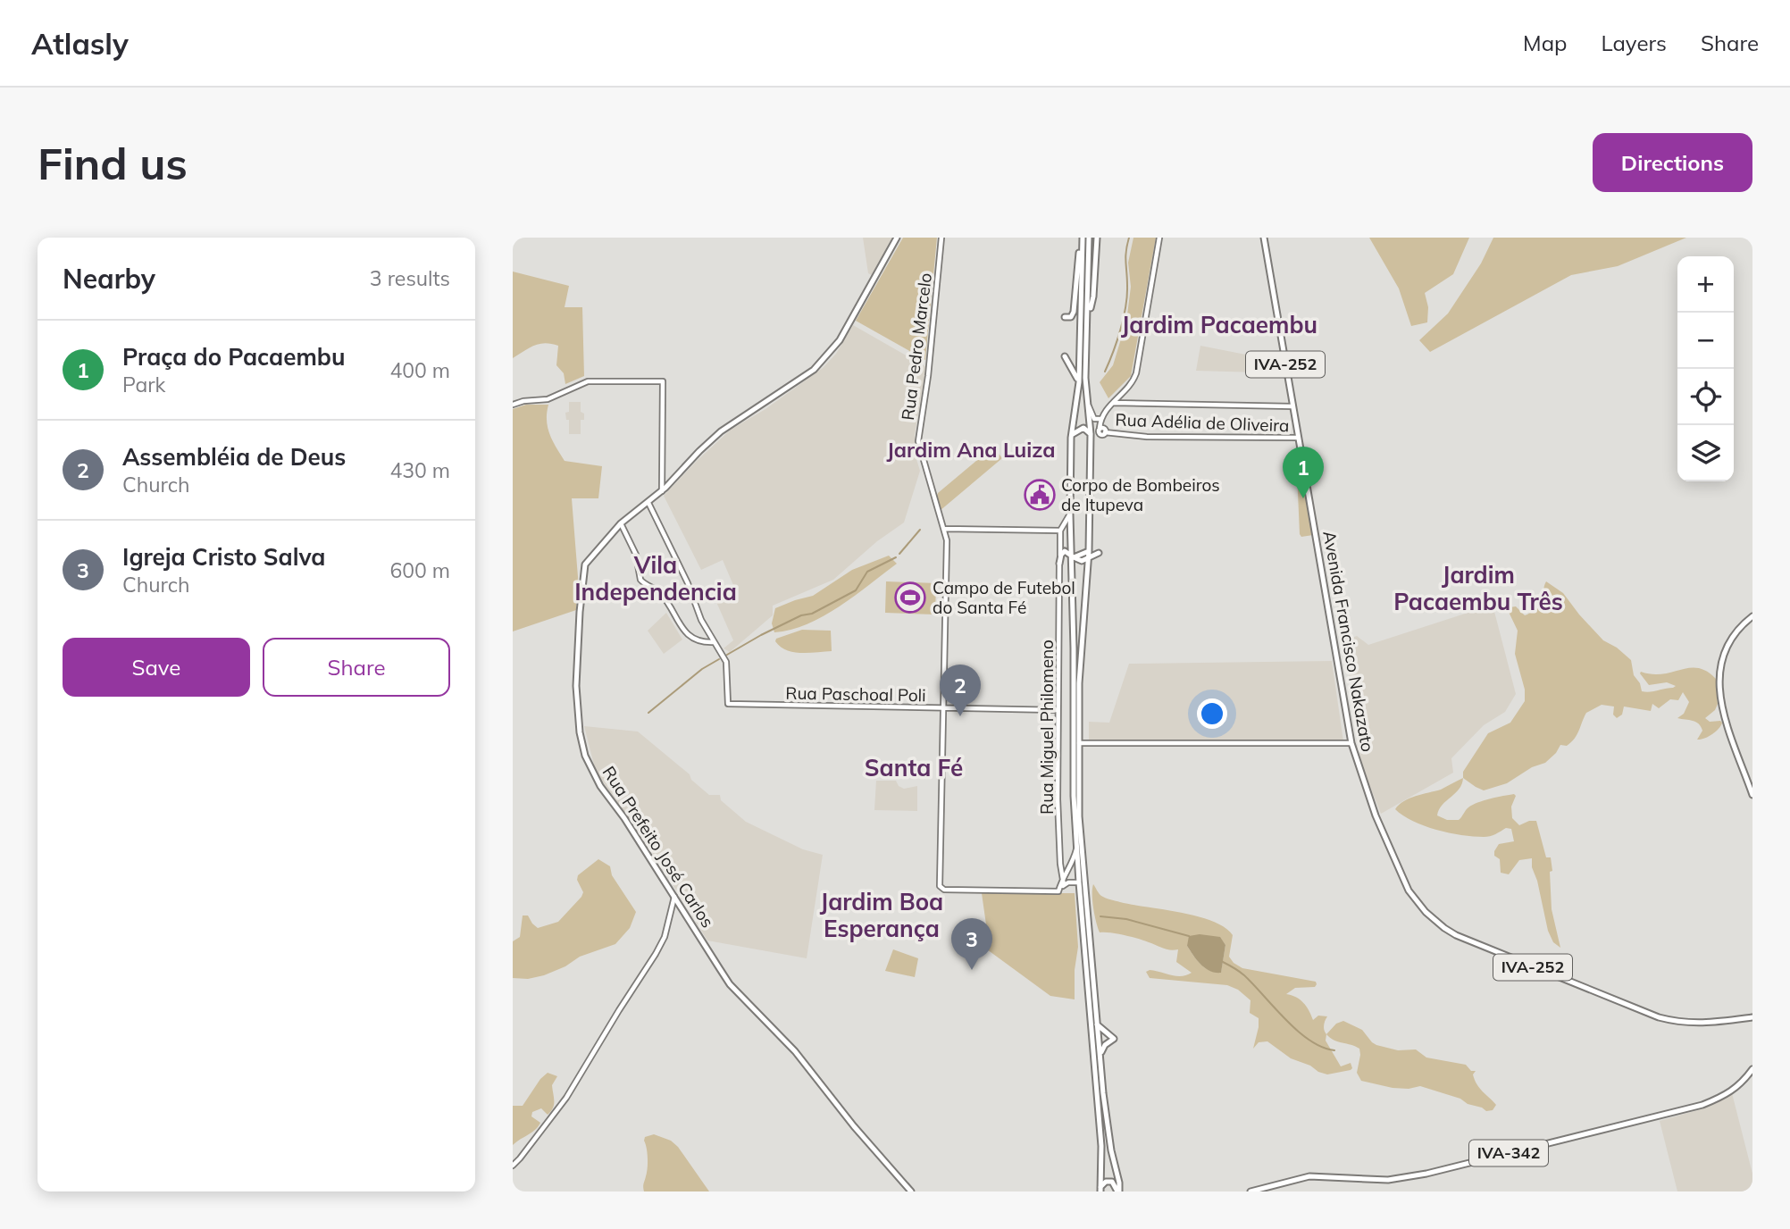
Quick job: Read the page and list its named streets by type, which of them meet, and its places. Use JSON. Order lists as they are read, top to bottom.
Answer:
{
  "streets": {
    "main road": [
      "IVA-252",
      "Avenida Francisco Nakazato",
      "Rua Prefeito José Carlos",
      "IVA-342"
    ],
    "street": [
      "Rua Pedro Marcelo",
      "Rua Adélia de Oliveira",
      "Rua Paschoal Poli",
      "Rua Miguel Philomeno"
    ]
  },
  "crossings": [
    ["Rua Pedro Marcelo", "Rua Paschoal Poli"],
    ["Rua Pedro Marcelo", "Rua Miguel Philomeno"],
    ["Rua Adélia de Oliveira", "Avenida Francisco Nakazato"],
    ["Rua Paschoal Poli", "Rua Miguel Philomeno"]
  ],
  "districts": [
    "Jardim Pacaembu",
    "Jardim Ana Luiza",
    "Vila Independencia",
    "Jardim Pacaembu Três",
    "Santa Fé",
    "Jardim Boa Esperança"
  ],
  "places": {
    "public building": ["Corpo de Bombeiros de Itupeva"],
    "sports": ["Campo de Futebol do Santa Fé"]
  },
  "page": {
    "header": "Atlasly",
    "nav": ["Map", "Layers", "Share"],
    "buttons": [
      "Directions",
      ["Save", "Share"]
    ],
    "title": "Find us",
    "heading": ["Nearby", "3 results"],
    "map_buttons": ["+", "−"],
    "list": [
      {
        "mark": "1",
        "name": "Praça do Pacaembu",
        "note": "Park",
        "value": "400 m"
      },
      {
        "mark": "2",
        "name": "Assembléia de Deus",
        "note": "Church",
        "value": "430 m"
      },
      {
        "mark": "3",
        "name": "Igreja Cristo Salva",
        "note": "Church",
        "value": "600 m"
      }
    ],
    "pins": ["1", "2", "3"]
  }
}
